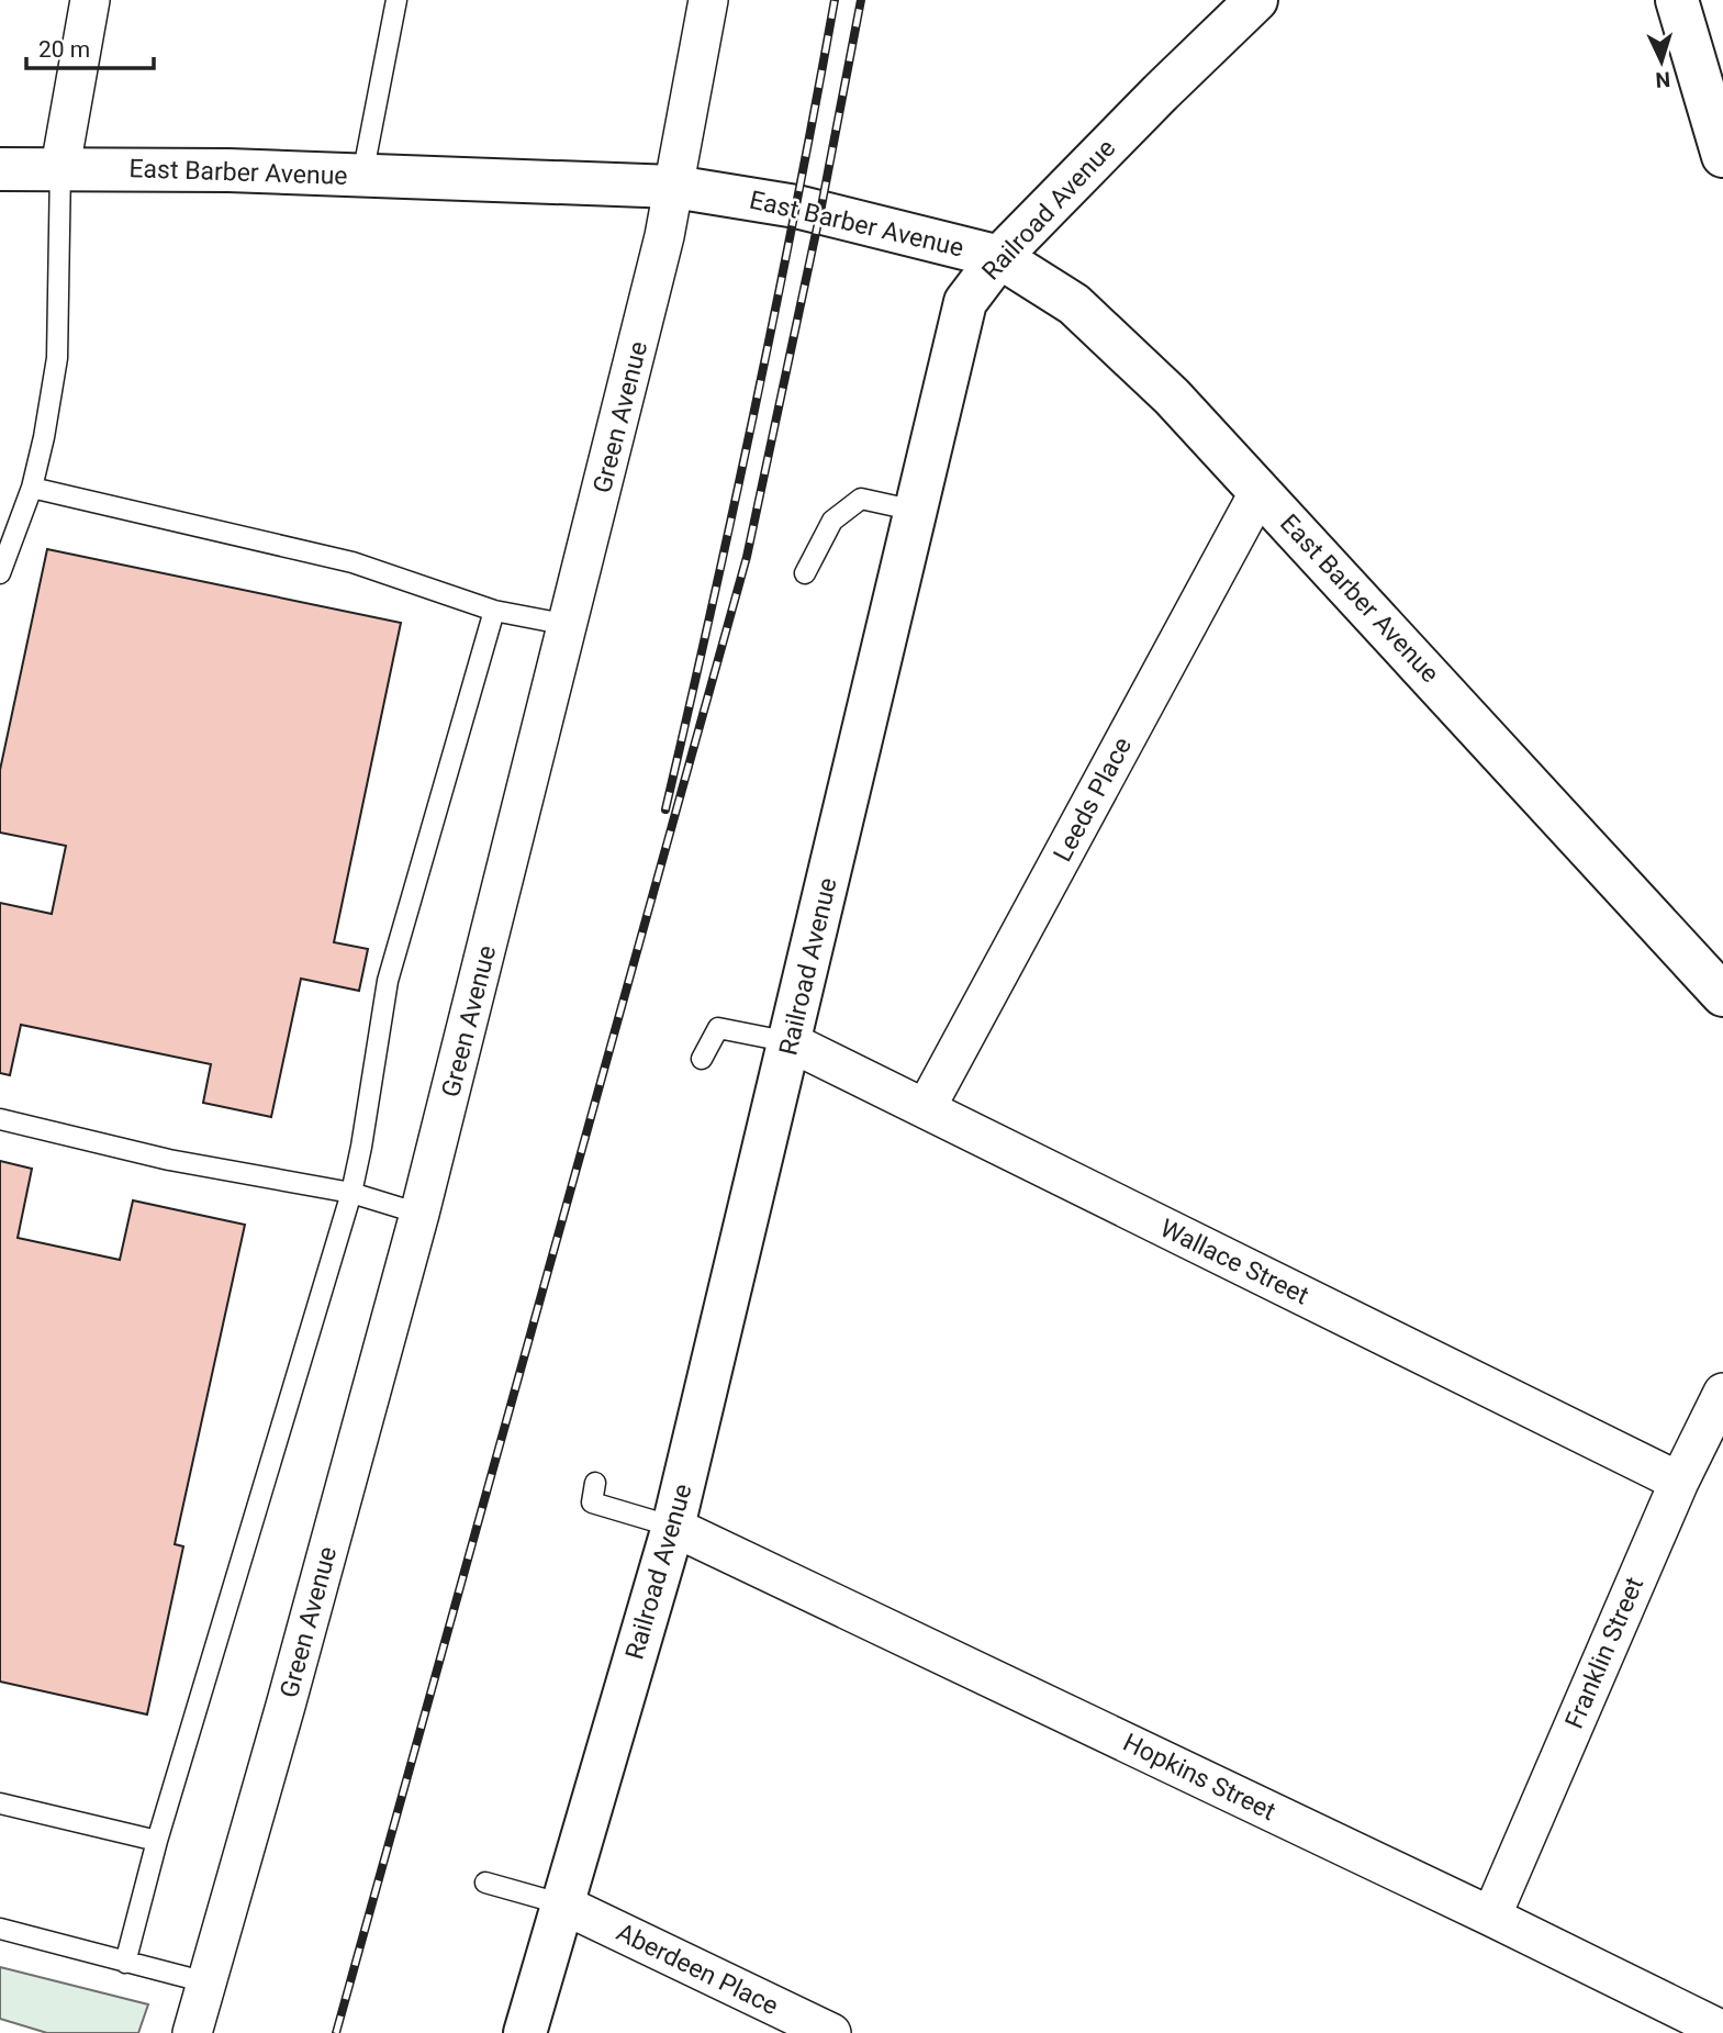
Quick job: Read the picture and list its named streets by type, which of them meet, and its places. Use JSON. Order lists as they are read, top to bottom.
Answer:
{
  "streets": {
    "street": [
      "East Barber Avenue",
      "Railroad Avenue",
      "Green Avenue",
      "Leeds Place",
      "Wallace Street",
      "Franklin Street",
      "Hopkins Street",
      "Aberdeen Place"
    ]
  },
  "crossings": [
    ["East Barber Avenue", "Railroad Avenue"],
    ["East Barber Avenue", "Green Avenue"],
    ["East Barber Avenue", "Leeds Place"],
    ["Railroad Avenue", "Wallace Street"],
    ["Railroad Avenue", "Hopkins Street"],
    ["Railroad Avenue", "Aberdeen Place"],
    ["Leeds Place", "Wallace Street"],
    ["Wallace Street", "Franklin Street"],
    ["Franklin Street", "Hopkins Street"]
  ],
  "scale_bar": "20 m",
  "north": "bottom"
}
